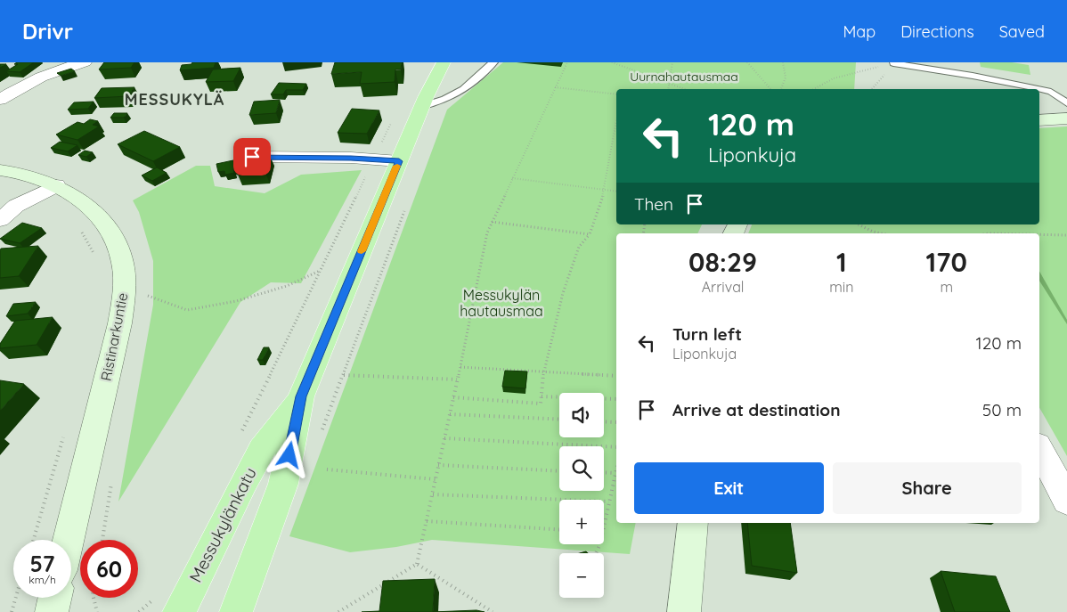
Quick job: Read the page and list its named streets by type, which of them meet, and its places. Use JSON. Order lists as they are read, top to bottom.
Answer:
{
  "streets": {
    "main road": ["Ristinarkuntie", "Messukylänkatu"]
  },
  "districts": ["MESSUKYLÄ"],
  "parks": ["Uurnahautausmaa", "Messukylän hautausmaa"],
  "page": {
    "header": "Drivr",
    "nav": ["Map", "Directions", "Saved"],
    "turn": ["120 m", "Liponkuja"],
    "then": "Then",
    "eta": [
      "08:29",
      "Arrival",
      "1",
      "min",
      "170",
      "m"
    ],
    "list": [
      {
        "name": "Turn left",
        "note": "Liponkuja",
        "value": "120 m"
      },
      {
        "name": "Arrive at destination",
        "value": "50 m"
      }
    ],
    "map_buttons": ["+", "−"],
    "buttons": ["Exit", "Share"],
    "speed": "57 km/h",
    "limit": "60"
  }
}
